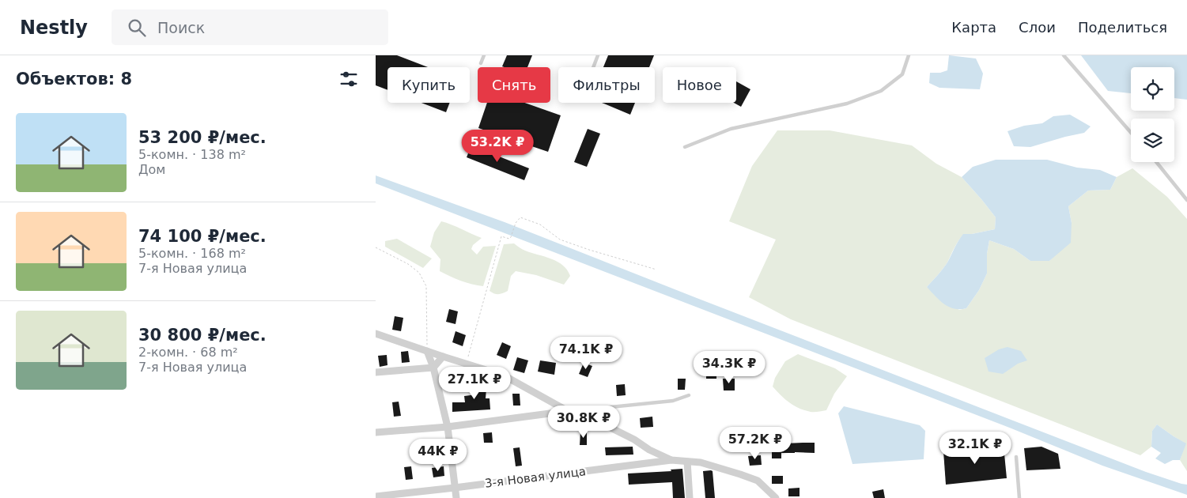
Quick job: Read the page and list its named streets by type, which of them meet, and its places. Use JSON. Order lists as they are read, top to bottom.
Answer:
{
  "streets": {
    "street": ["3-я Новая улица"]
  },
  "page": {
    "header": "Nestly",
    "search": "Поиск",
    "nav": ["Карта", "Слои", "Поделиться"],
    "heading": "Объектов: 8",
    "chip": [
      "Купить",
      "Снять",
      "Фильтры",
      "Новое"
    ],
    "list": [
      {
        "name": "53 200 ₽/мес.",
        "note": "5-комн. · 138 m² · Дом"
      },
      {
        "name": "74 100 ₽/мес.",
        "note": "5-комн. · 168 m² · 7-я Новая улица"
      },
      {
        "name": "30 800 ₽/мес.",
        "note": "2-комн. · 68 m² · 7-я Новая улица"
      }
    ],
    "price": [
      "53.2K ₽",
      "74.1K ₽",
      "34.3K ₽",
      "27.1K ₽",
      "30.8K ₽",
      "57.2K ₽",
      "32.1K ₽",
      "44K ₽"
    ]
  }
}
